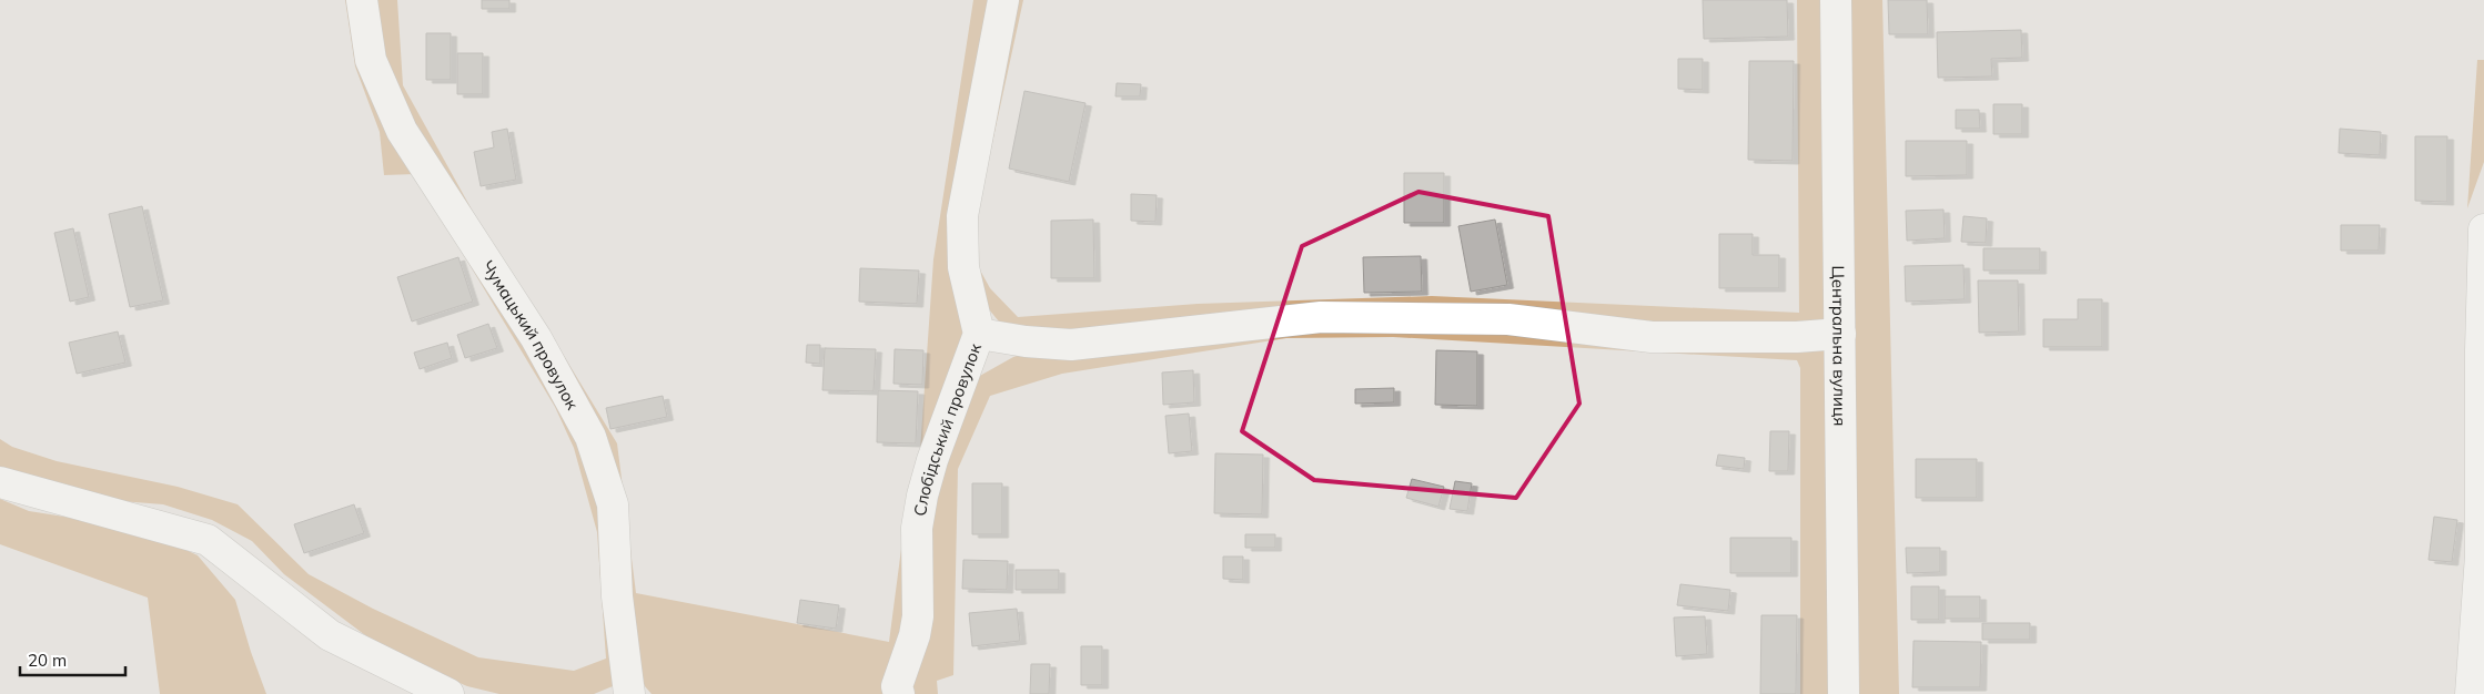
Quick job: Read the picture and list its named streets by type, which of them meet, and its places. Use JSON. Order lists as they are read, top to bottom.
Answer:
{
  "streets": {
    "street": ["Чумацький провулок", "Центральна вулиця", "Слобідський провулок"]
  },
  "scale_bar": "20 m"
}
